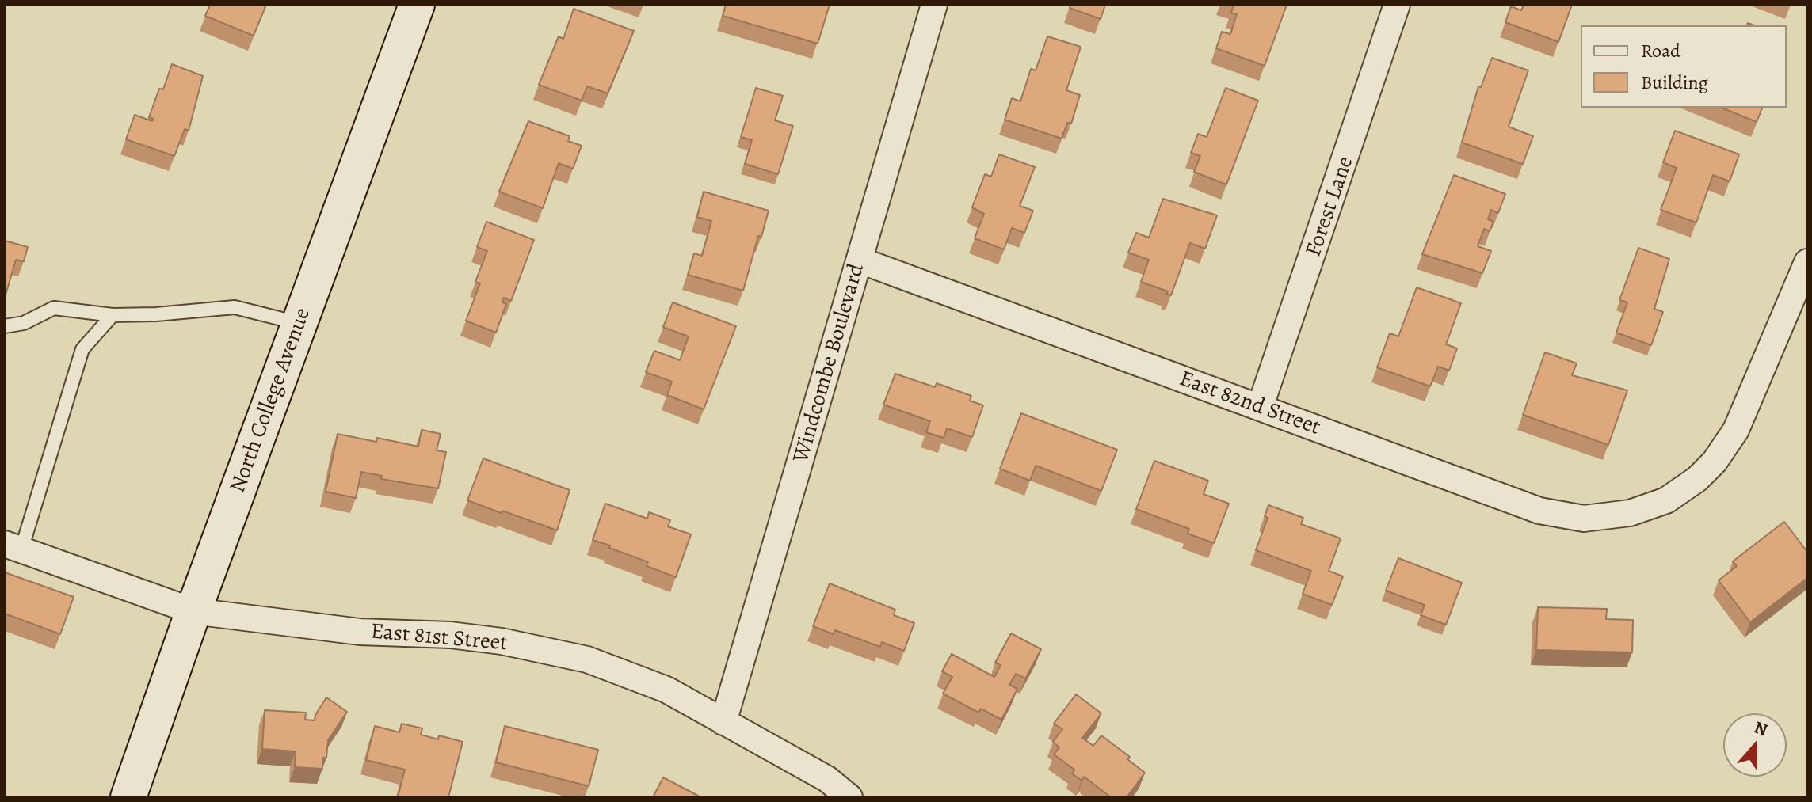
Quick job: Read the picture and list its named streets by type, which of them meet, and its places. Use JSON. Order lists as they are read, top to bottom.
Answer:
{
  "streets": {
    "main road": ["North College Avenue"],
    "street": [
      "Forest Lane",
      "Windcombe Boulevard",
      "East 82nd Street",
      "East 81st Street"
    ]
  },
  "crossings": [
    ["Forest Lane", "East 82nd Street"],
    ["Windcombe Boulevard", "East 82nd Street"],
    ["Windcombe Boulevard", "East 81st Street"],
    ["North College Avenue", "East 81st Street"]
  ],
  "legend": ["Road", "Building"],
  "north": "top"
}
